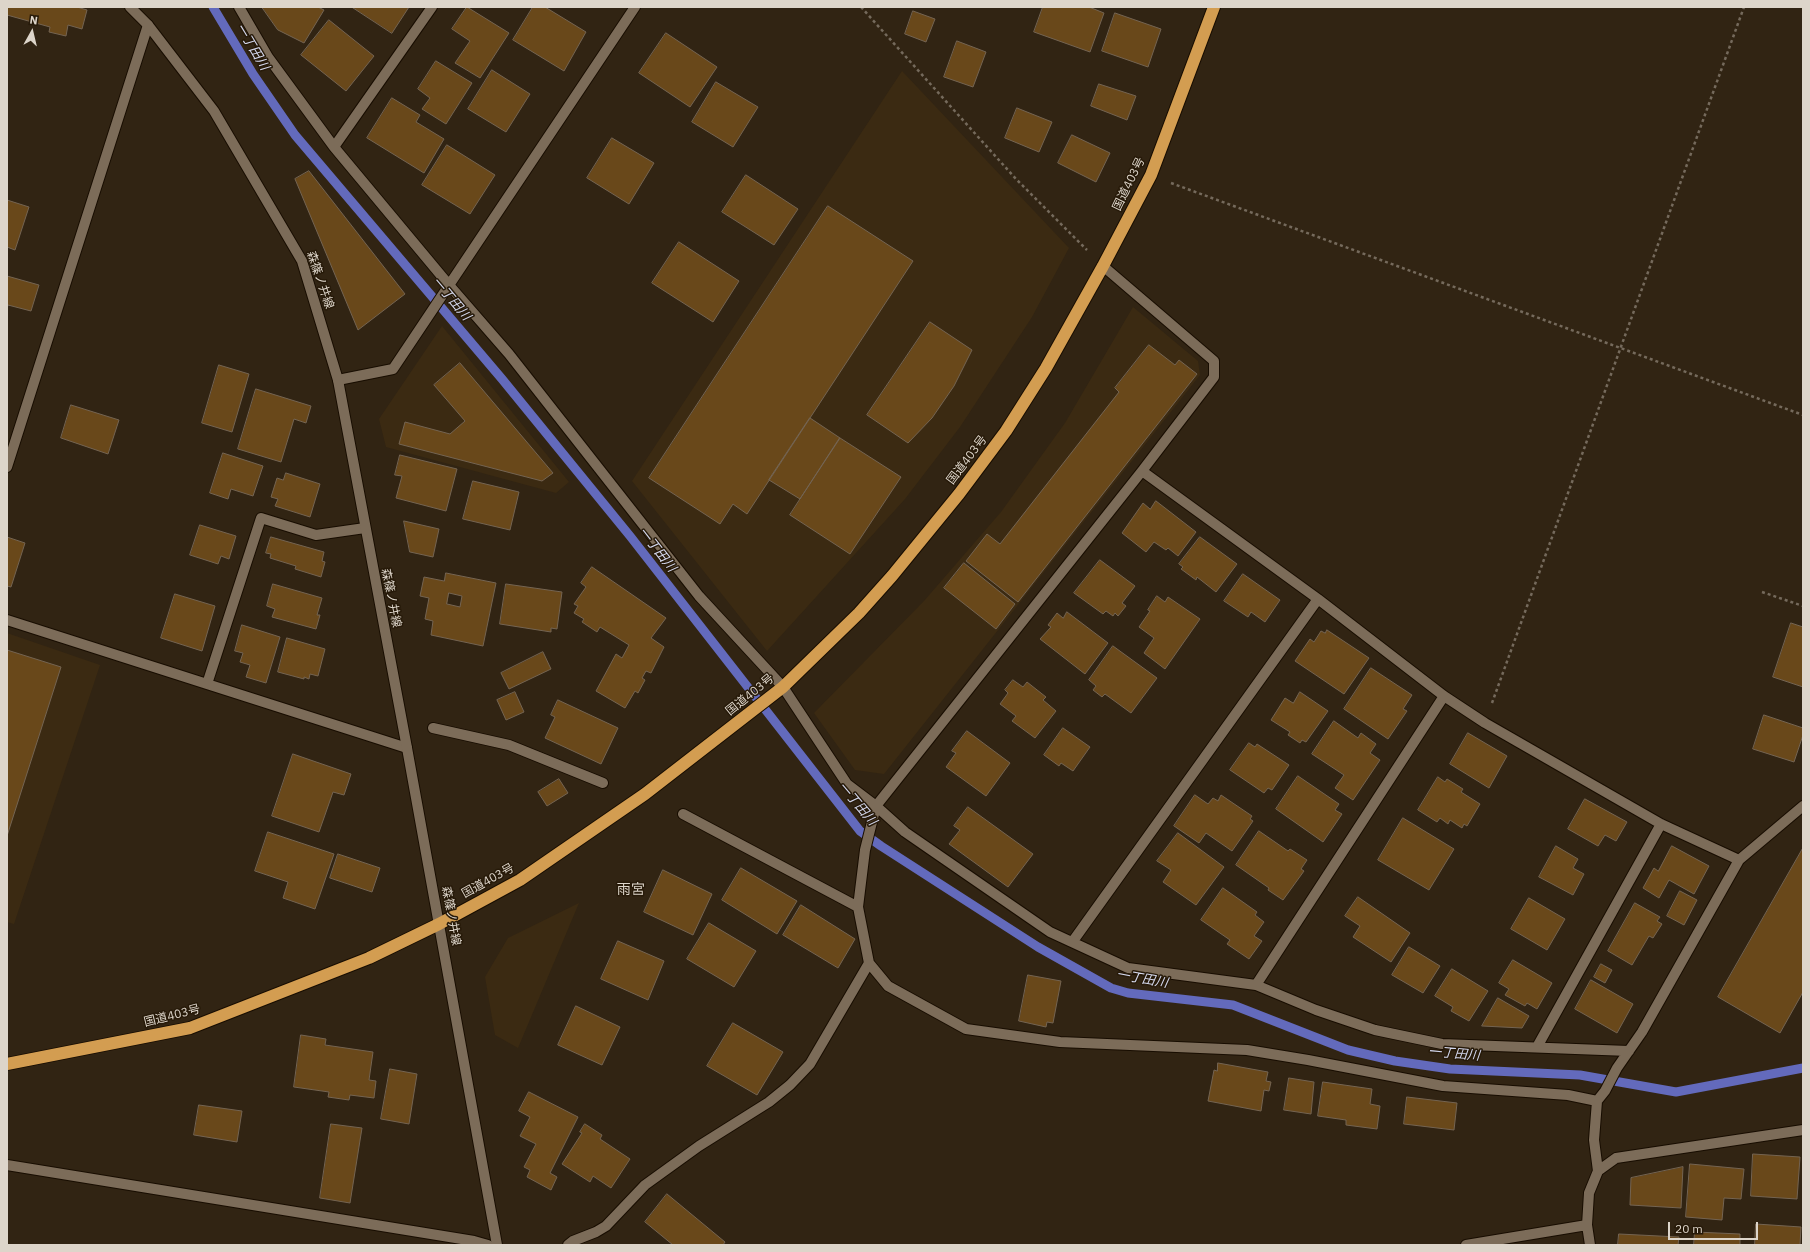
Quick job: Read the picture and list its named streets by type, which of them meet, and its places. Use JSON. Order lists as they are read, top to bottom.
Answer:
{
  "streets": {
    "highway": ["国道403号"],
    "street": ["森篠ノ井線"]
  },
  "crossings": [
    ["国道403号", "森篠ノ井線"]
  ],
  "districts": ["雨宮"],
  "water": ["一丁田川"],
  "scale_bar": "20 m",
  "north": "top"
}
